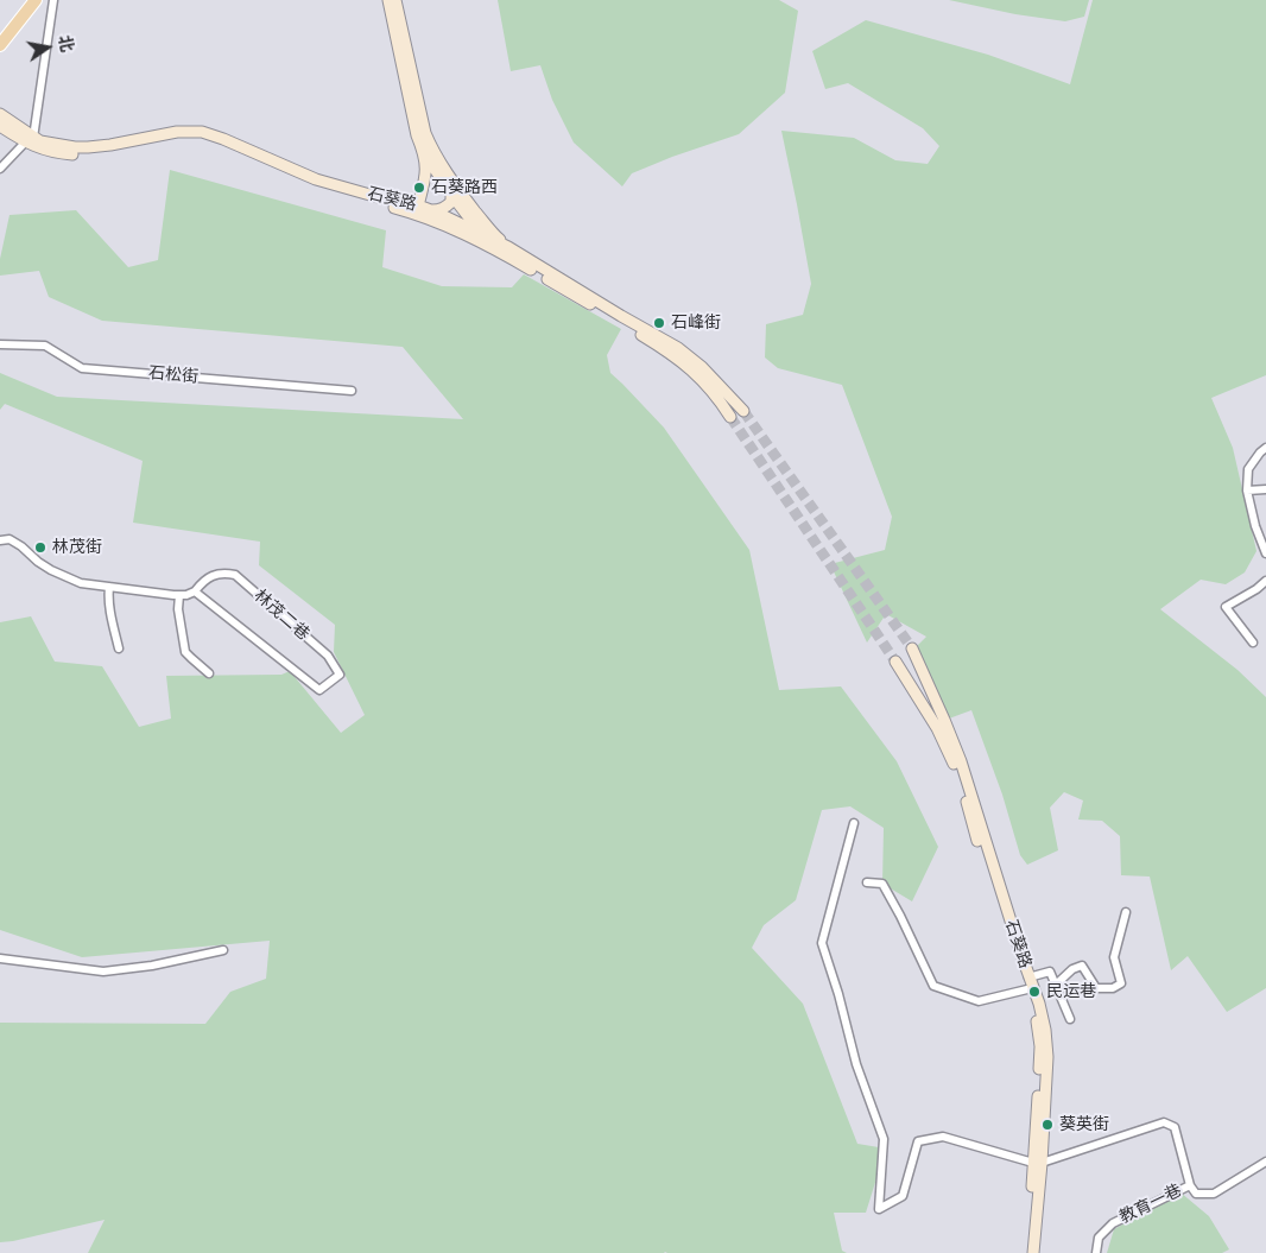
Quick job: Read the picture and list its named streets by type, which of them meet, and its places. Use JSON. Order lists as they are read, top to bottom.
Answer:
{
  "streets": {
    "main road": ["石葵路"],
    "street": ["石松街", "林茂二巷", "教育一巷"]
  },
  "places": [
    "石葵路西",
    "石峰街",
    "林茂街",
    "民运巷",
    "葵英街"
  ],
  "north": "right"
}
